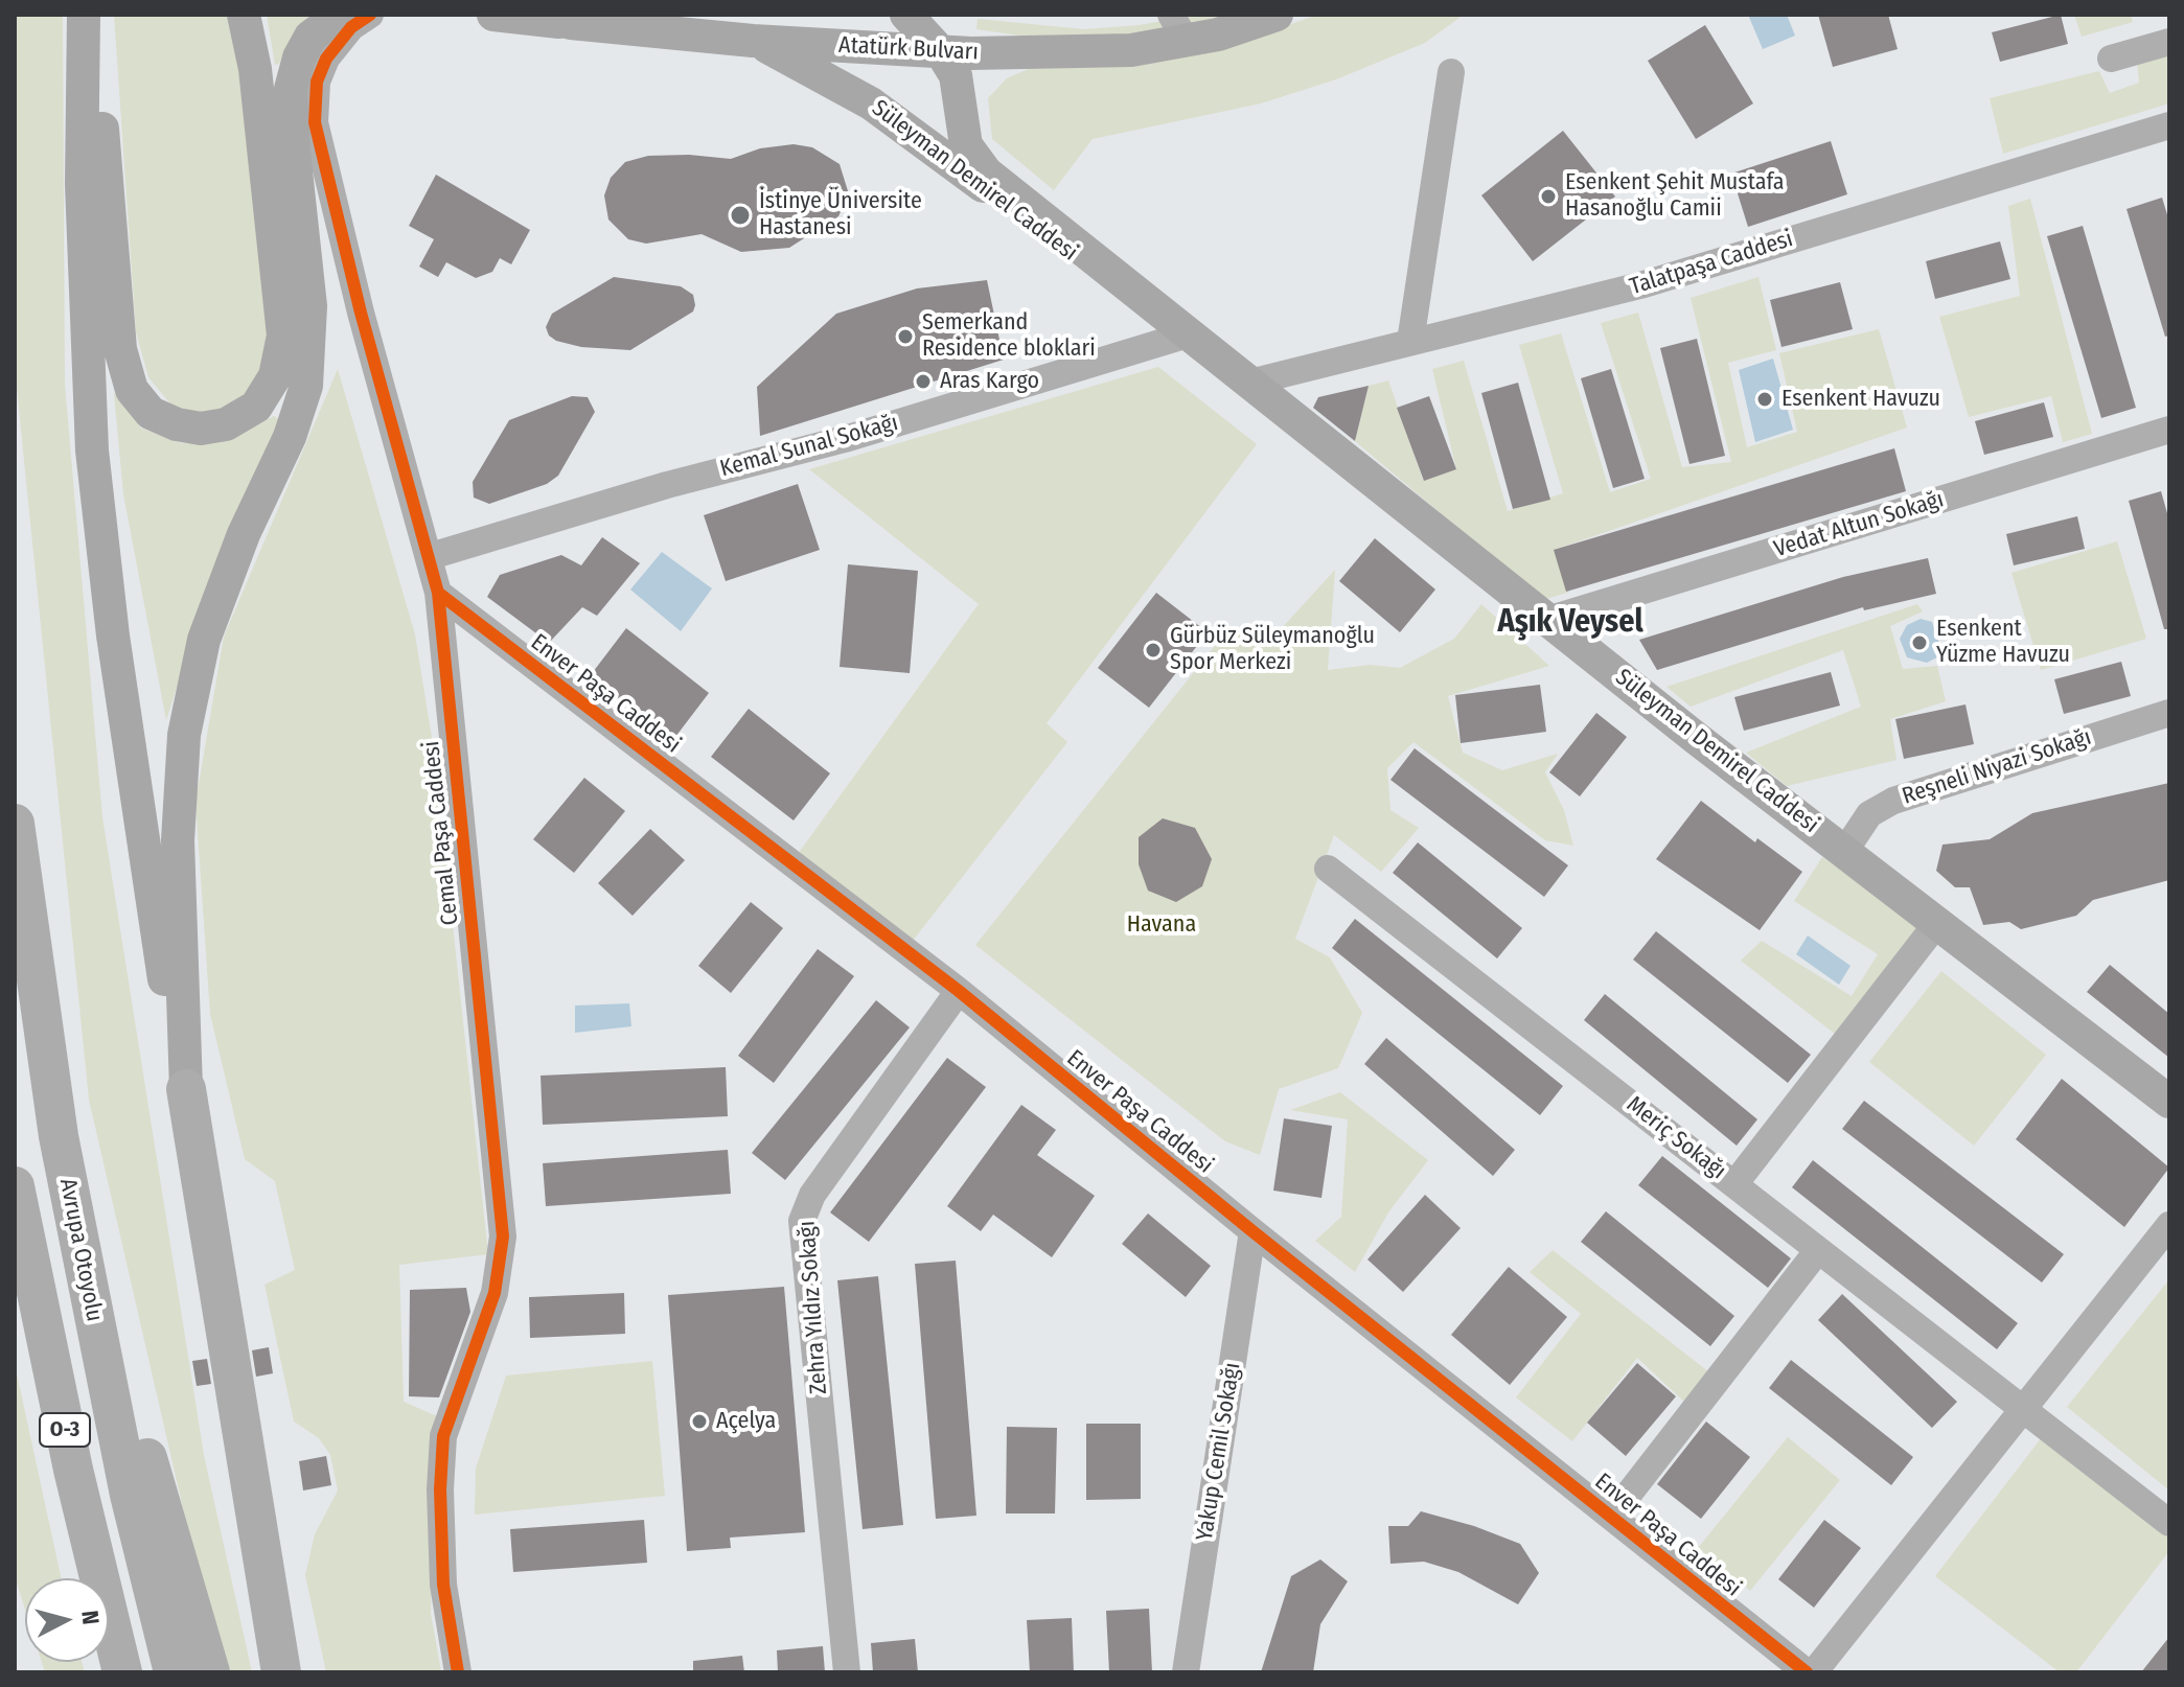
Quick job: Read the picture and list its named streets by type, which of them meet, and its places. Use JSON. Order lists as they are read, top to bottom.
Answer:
{
  "streets": {
    "highway": ["Avrupa Otoyolu", "O-3"],
    "main road": ["Atatürk Bulvarı", "Süleyman Demirel Caddesi"],
    "street": [
      "Talatpaşa Caddesi",
      "Kemal Sunal Sokağı",
      "Vedat Altun Sokağı",
      "Enver Paşa Caddesi",
      "Reşneli Niyazi Sokağı",
      "Cemal Paşa Caddesi",
      "Meriç Sokağı",
      "Zehra Yıldız Sokağı",
      "Yakup Cemil Sokağı"
    ]
  },
  "crossings": [
    ["Atatürk Bulvarı", "Süleyman Demirel Caddesi"],
    ["Süleyman Demirel Caddesi", "Talatpaşa Caddesi"],
    ["Süleyman Demirel Caddesi", "Kemal Sunal Sokağı"],
    ["Süleyman Demirel Caddesi", "Vedat Altun Sokağı"],
    ["Süleyman Demirel Caddesi", "Reşneli Niyazi Sokağı"],
    ["Kemal Sunal Sokağı", "Cemal Paşa Caddesi"],
    ["Enver Paşa Caddesi", "Cemal Paşa Caddesi"],
    ["Enver Paşa Caddesi", "Zehra Yıldız Sokağı"],
    ["Enver Paşa Caddesi", "Yakup Cemil Sokağı"]
  ],
  "districts": ["Aşık Veysel"],
  "parks": ["Havana"],
  "places": [
    "Esenkent Şehit Mustafa Hasanoğlu Camii",
    "İstinye Üniversite Hastanesi",
    "Semerkand Residence bloklari",
    "Aras Kargo",
    "Esenkent Havuzu",
    "Esenkent Yüzme Havuzu",
    "Gürbüz Süleymanoğlu Spor Merkezi",
    "Açelya"
  ],
  "north": "right"
}
